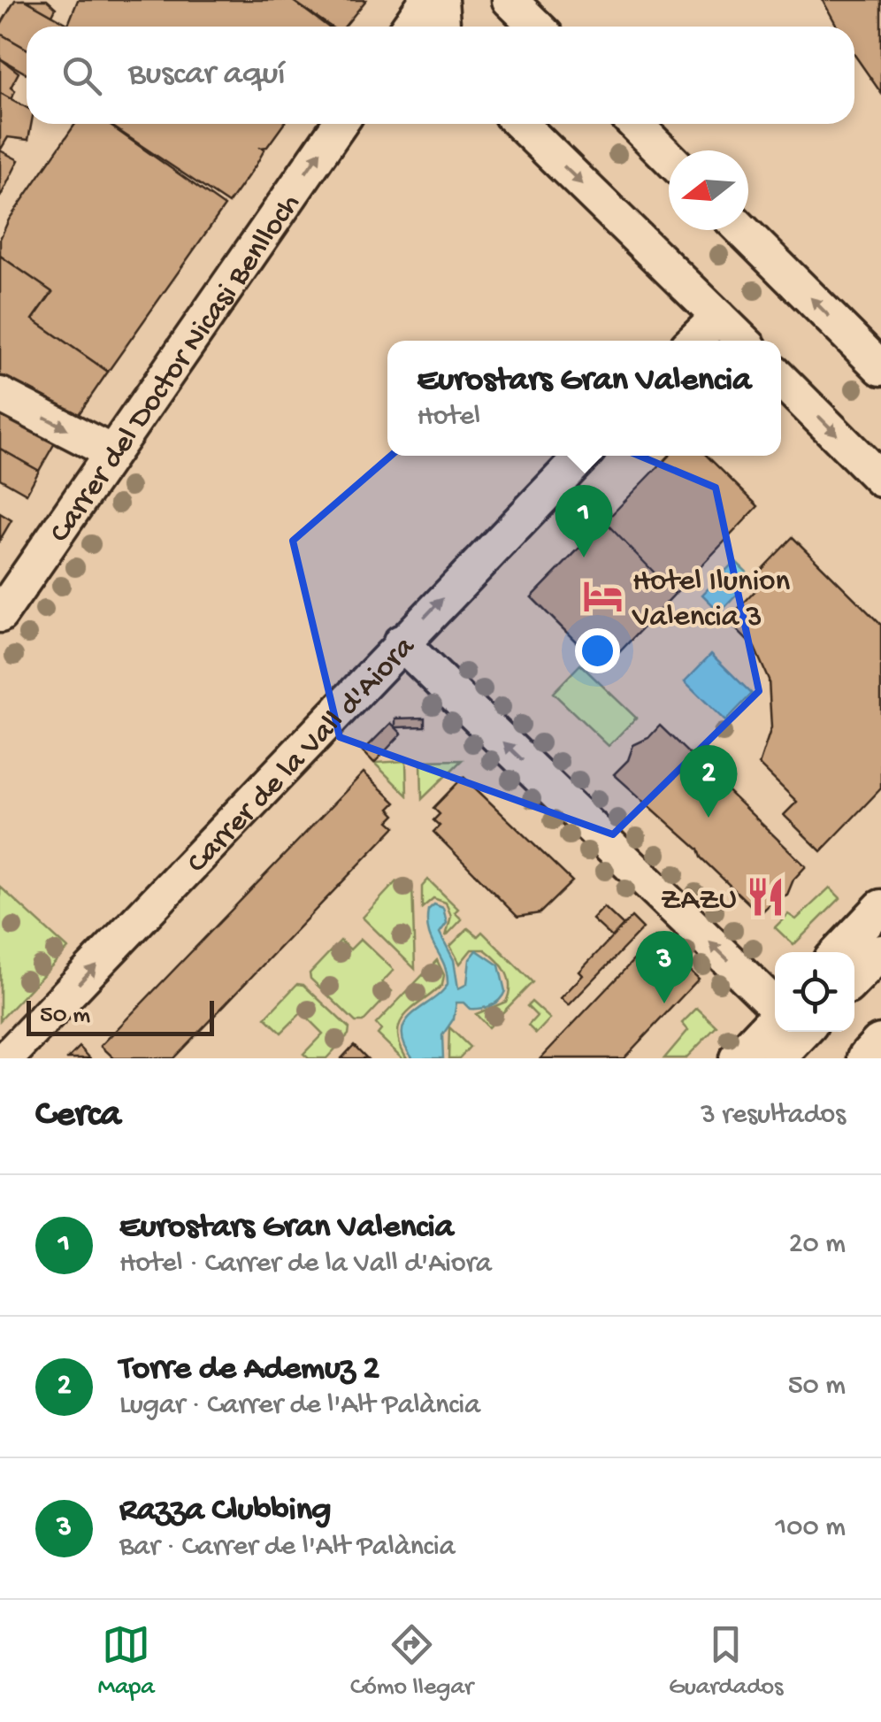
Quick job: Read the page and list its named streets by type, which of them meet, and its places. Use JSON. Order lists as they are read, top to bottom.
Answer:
{
  "streets": {
    "street": ["Carrer del Doctor Nicasi Benlloch", "Carrer de la Vall d'Aiora"]
  },
  "one_way": ["Carrer del Doctor Nicasi Benlloch", "Carrer de la Vall d'Aiora"],
  "places": {
    "hotel": ["Hotel Ilunion Valencia 3"],
    "restaurant": ["ZAZU"]
  },
  "scale_bar": "50 m",
  "north": "left",
  "page": {
    "search": "Buscar aquí",
    "popup": ["Eurostars Gran Valencia", "Hotel"],
    "pins": ["1", "2", "3"],
    "scale": "50 m",
    "heading": ["Cerca", "3 resultados"],
    "list": [
      {
        "mark": "1",
        "name": "Eurostars Gran Valencia",
        "note": "Hotel · Carrer de la Vall d'Aiora",
        "value": "20 m"
      },
      {
        "mark": "2",
        "name": "Torre de Ademuz 2",
        "note": "Lugar · Carrer de l'Alt Palància",
        "value": "50 m"
      },
      {
        "mark": "3",
        "name": "Razza Clubbing",
        "note": "Bar · Carrer de l'Alt Palància",
        "value": "100 m"
      }
    ],
    "nav": ["Mapa", "Cómo llegar", "Guardados"]
  }
}
